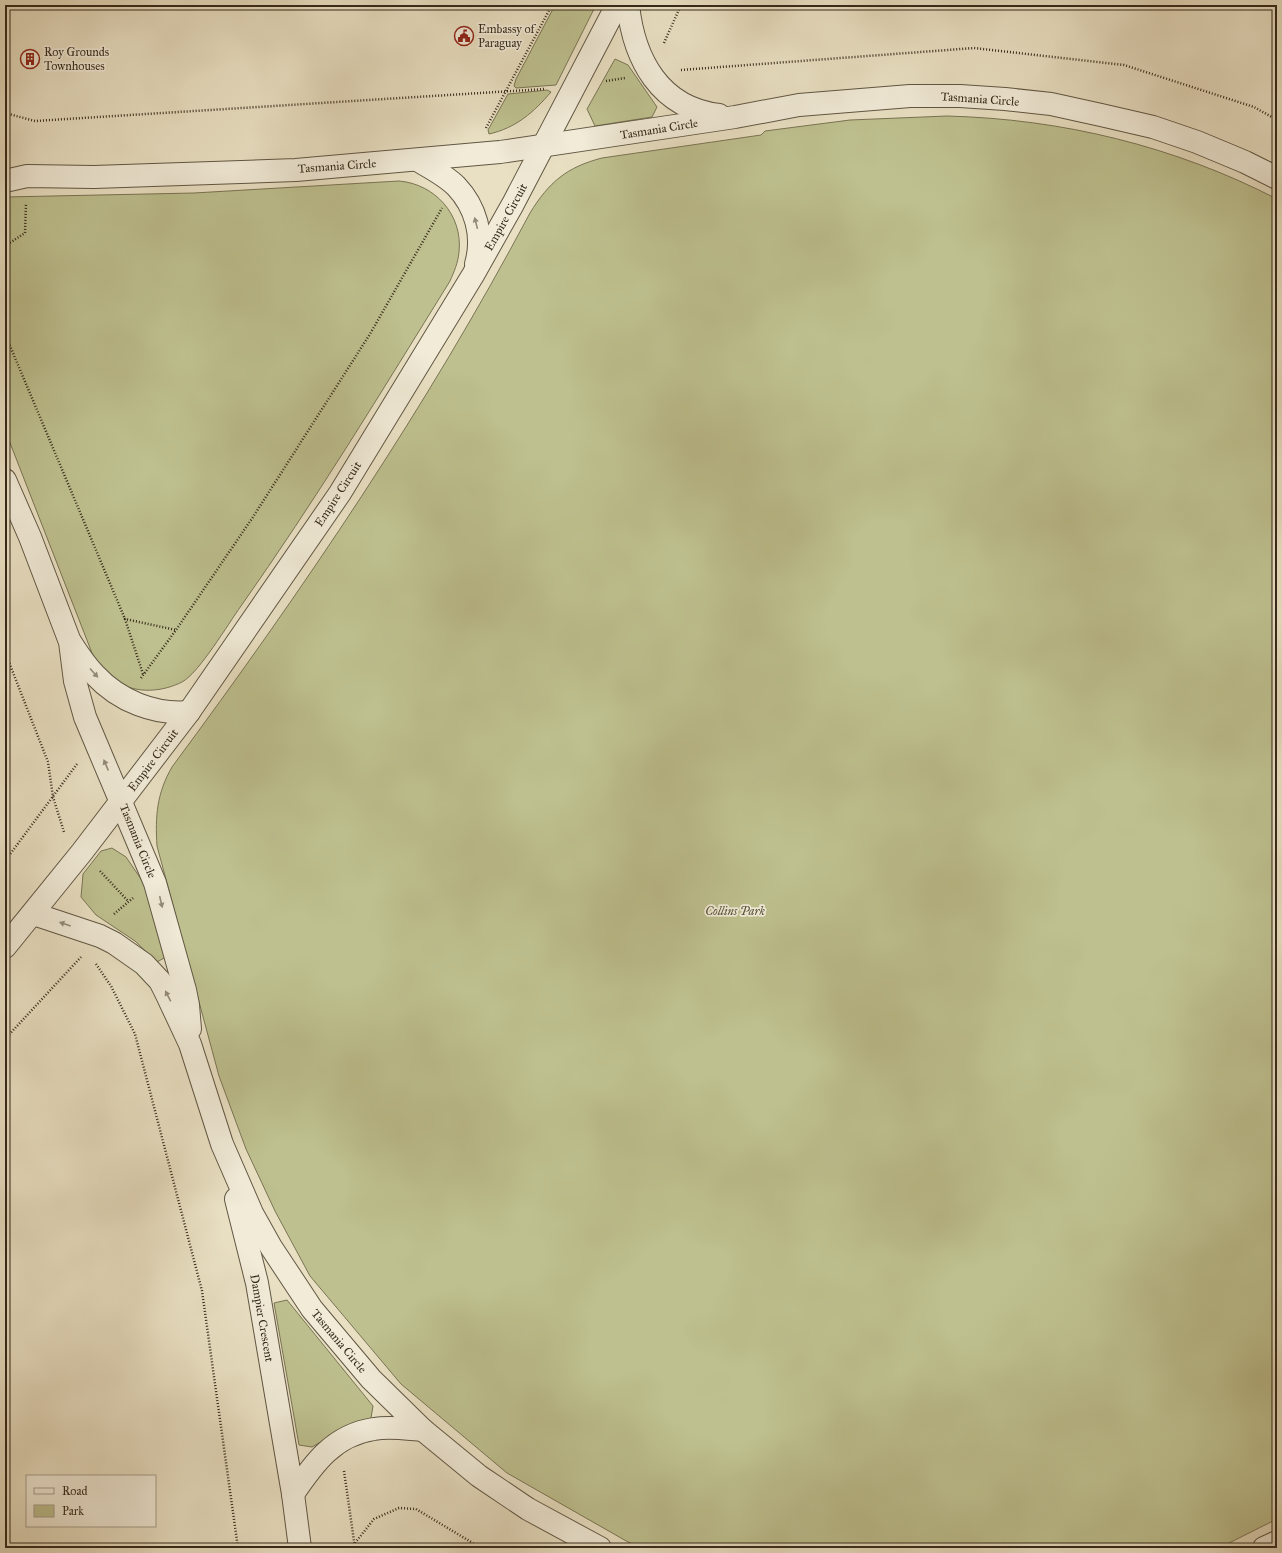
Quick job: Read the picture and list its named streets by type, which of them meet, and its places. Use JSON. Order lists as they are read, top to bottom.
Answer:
{
  "streets": {
    "street": ["Tasmania Circle", "Empire Circuit", "Dampier Crescent"]
  },
  "crossings": [
    ["Tasmania Circle", "Empire Circuit"],
    ["Tasmania Circle", "Dampier Crescent"]
  ],
  "parks": ["Collins Park"],
  "places": {
    "public building": ["Embassy of Paraguay"],
    "building": ["Roy Grounds Townhouses"]
  },
  "legend": ["Road", "Park"]
}
